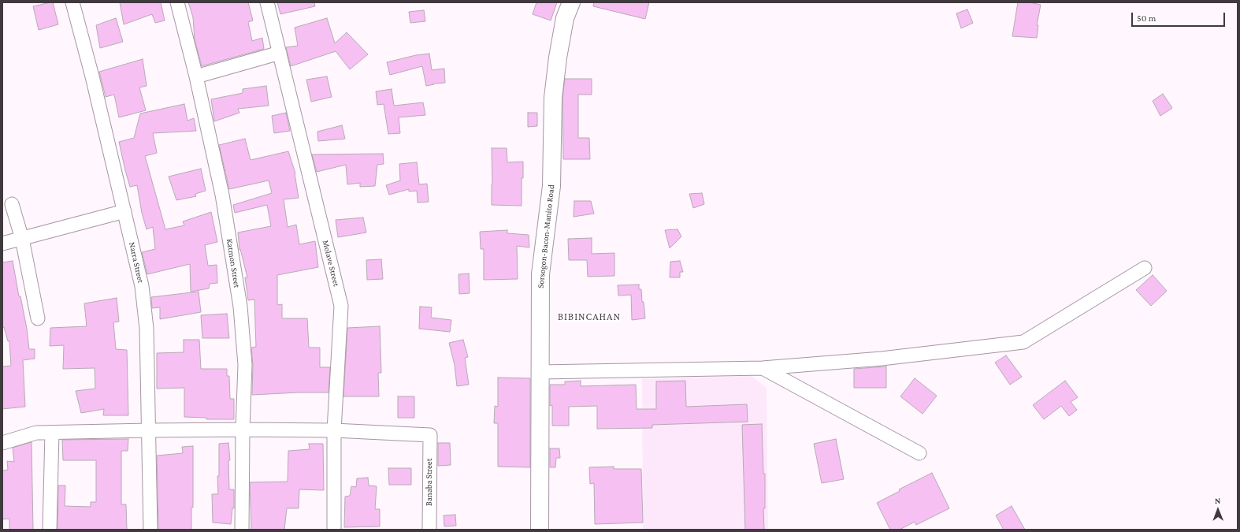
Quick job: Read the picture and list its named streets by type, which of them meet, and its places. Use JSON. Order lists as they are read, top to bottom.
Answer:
{
  "streets": {
    "main road": ["Sorsogon-Bacon-Manito Road"],
    "street": [
      "Narra Street",
      "Katmon Street",
      "Molave Street",
      "Banaba Street"
    ]
  },
  "crossings": [
    ["Molave Street", "Banaba Street"]
  ],
  "districts": ["BIBINCAHAN"],
  "scale_bar": "50 m",
  "north": "top"
}
